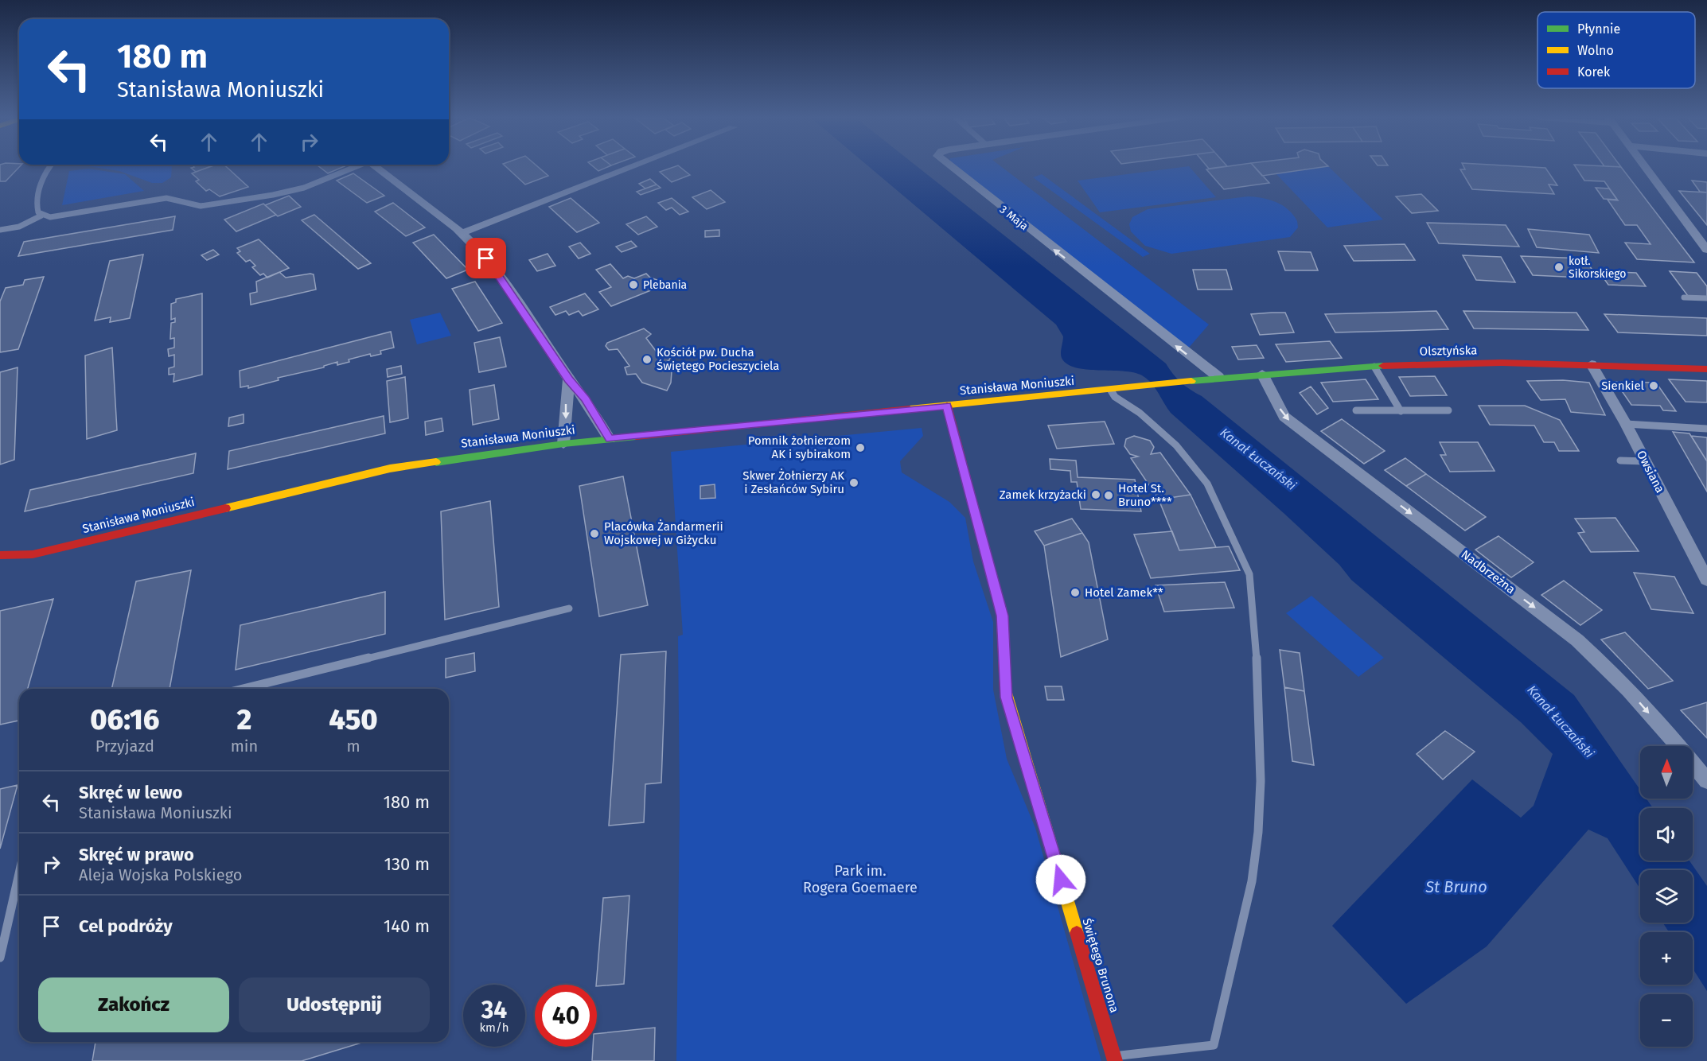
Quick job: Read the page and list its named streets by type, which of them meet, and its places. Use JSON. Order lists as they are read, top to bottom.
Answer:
{
  "streets": {
    "street": [
      "3 Maja",
      "Olsztyńska",
      "Stanisława Moniuszki",
      "Owsiana",
      "Nadbrzeżna",
      "Świętego Brunona"
    ]
  },
  "crossings": [
    ["3 Maja", "Olsztyńska"],
    ["Olsztyńska", "Stanisława Moniuszki"],
    ["Olsztyńska", "Owsiana"],
    ["Olsztyńska", "Nadbrzeżna"],
    ["Stanisława Moniuszki", "Świętego Brunona"]
  ],
  "one_way": ["3 Maja", "Nadbrzeżna"],
  "water": ["Kanał Łuczański", "St Bruno"],
  "parks": ["Park im. Rogera Goemaere"],
  "places": [
    "kotł. Sikorskiego",
    "Plebania",
    "Kościół pw. Ducha Świętego Pocieszyciela",
    "Sienkiel",
    "Pomnik żołnierzom AK i sybirakom",
    "Skwer Żołnierzy AK i Zesłańców Sybiru",
    "Zamek krzyżacki",
    "Hotel St. Bruno****",
    "Placówka Żandarmerii Wojskowej w Giżycku",
    "Hotel Zamek**"
  ],
  "legend": ["Płynnie", "Wolno", "Korek"],
  "north": "top",
  "page": {
    "turn": ["180 m", "Stanisława Moniuszki"],
    "eta": [
      "06:16",
      "Przyjazd",
      "2",
      "min",
      "450",
      "m"
    ],
    "map_buttons": ["+", "−"],
    "list": [
      {
        "name": "Skręć w lewo",
        "note": "Stanisława Moniuszki",
        "value": "180 m"
      },
      {
        "name": "Skręć w prawo",
        "note": "Aleja Wojska Polskiego",
        "value": "130 m"
      },
      {
        "name": "Cel podróży",
        "value": "140 m"
      }
    ],
    "buttons": ["Zakończ", "Udostępnij"],
    "speed": "34 km/h",
    "limit": "40"
  }
}
